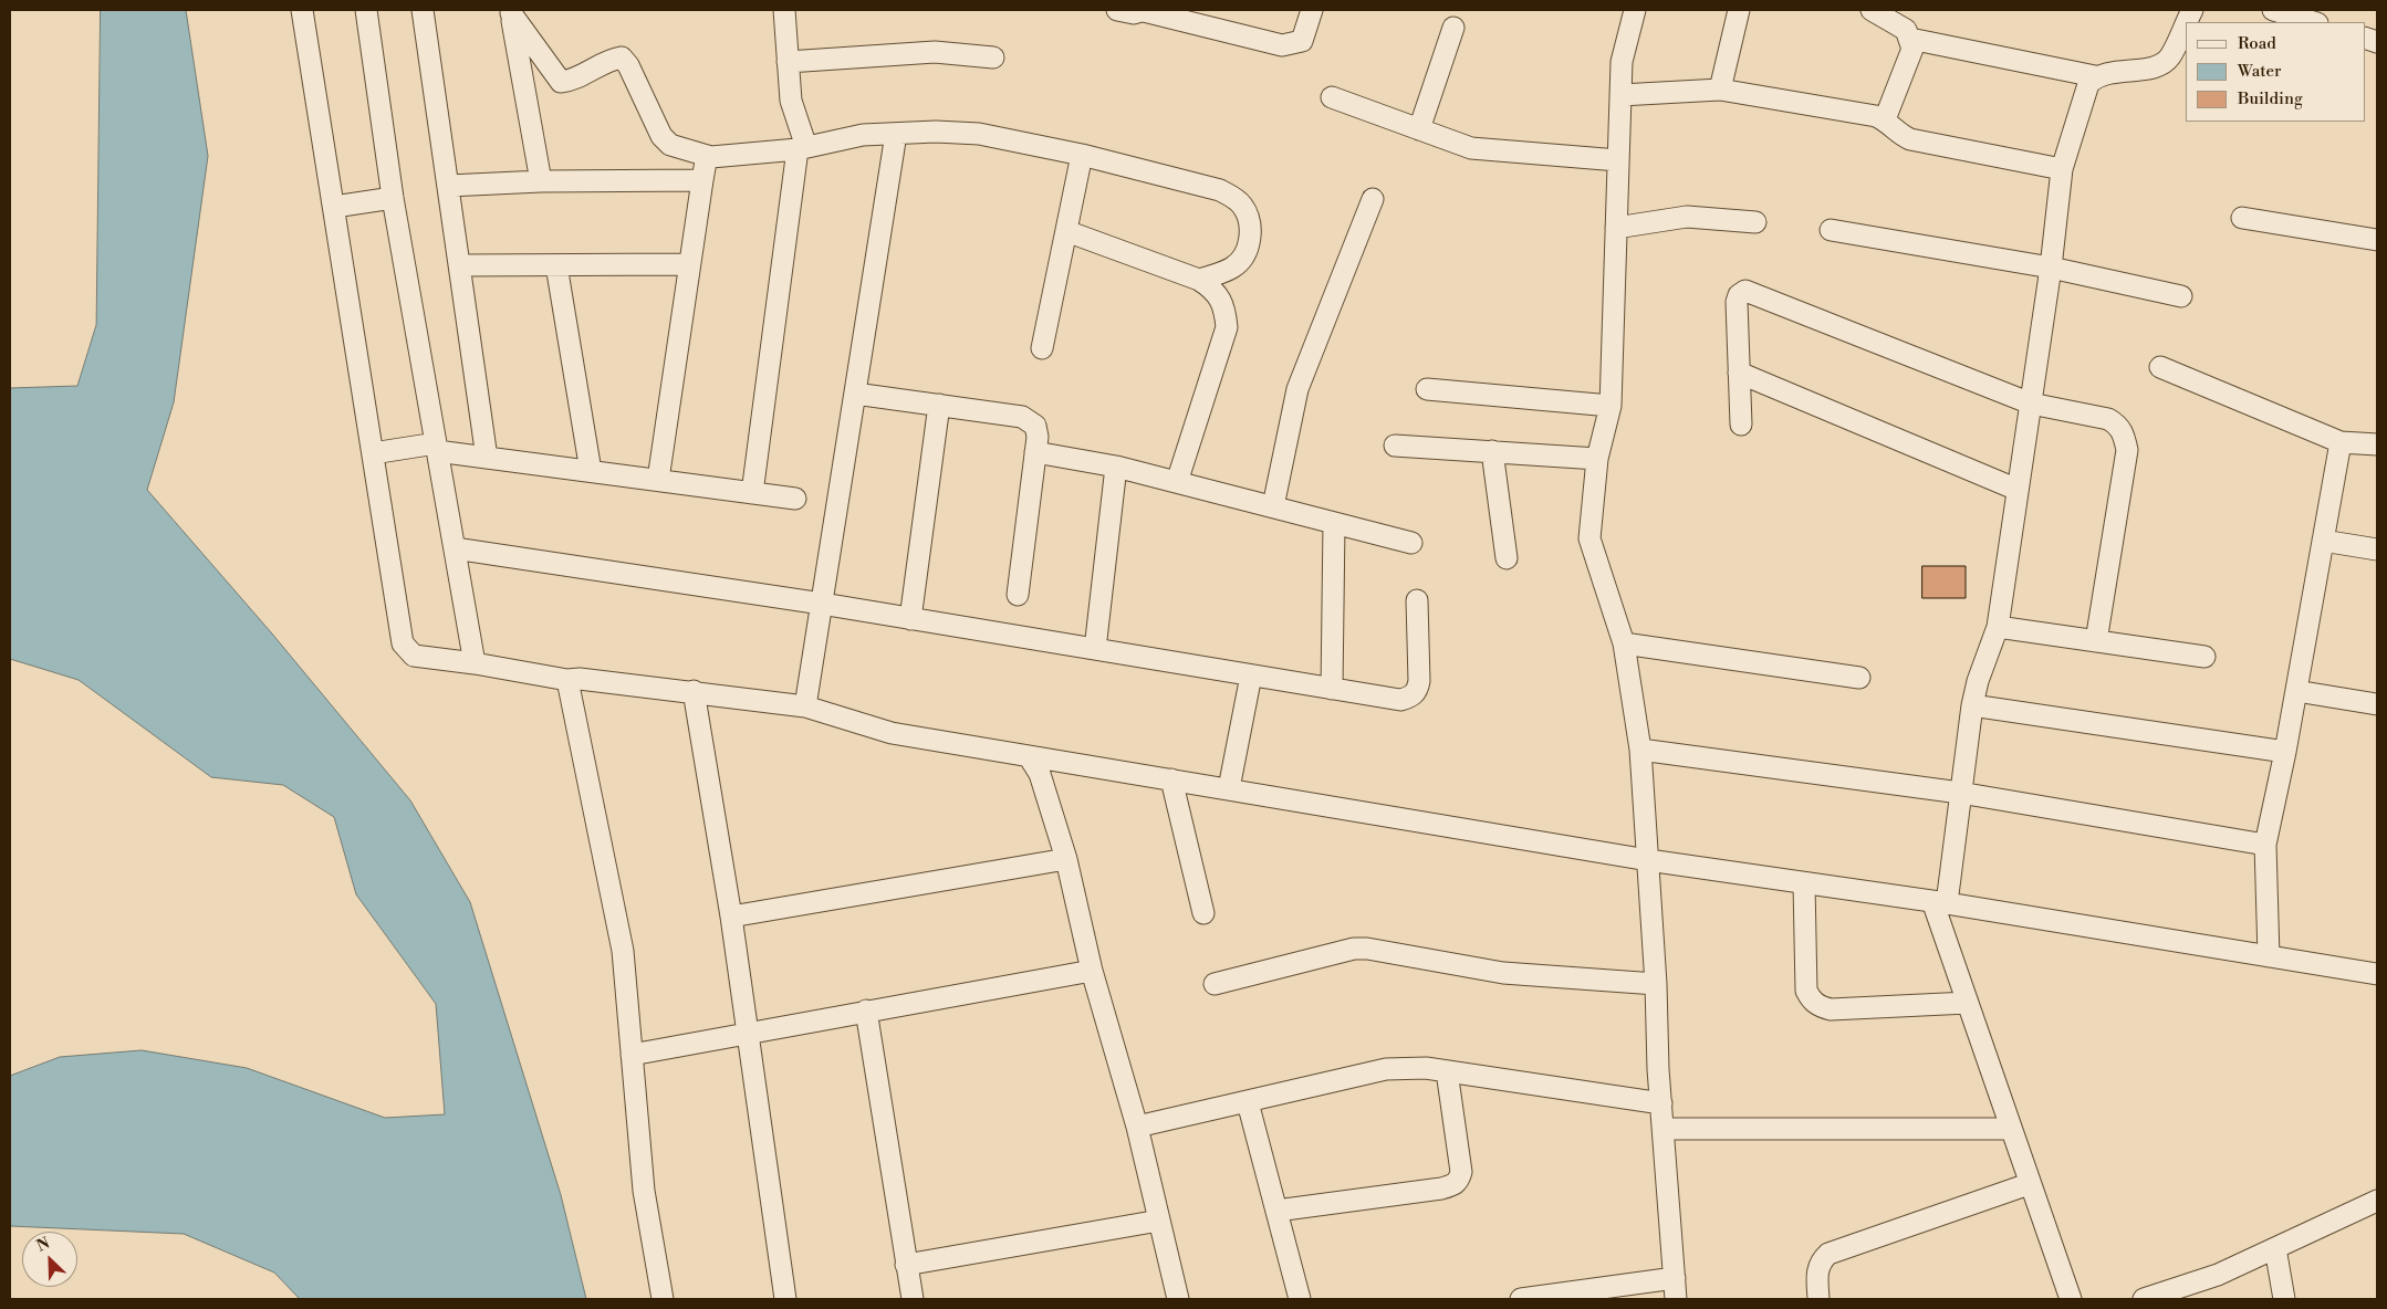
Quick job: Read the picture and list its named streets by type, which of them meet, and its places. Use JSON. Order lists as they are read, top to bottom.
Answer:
{
  "legend": ["Road", "Water", "Building"],
  "north": "top left"
}
